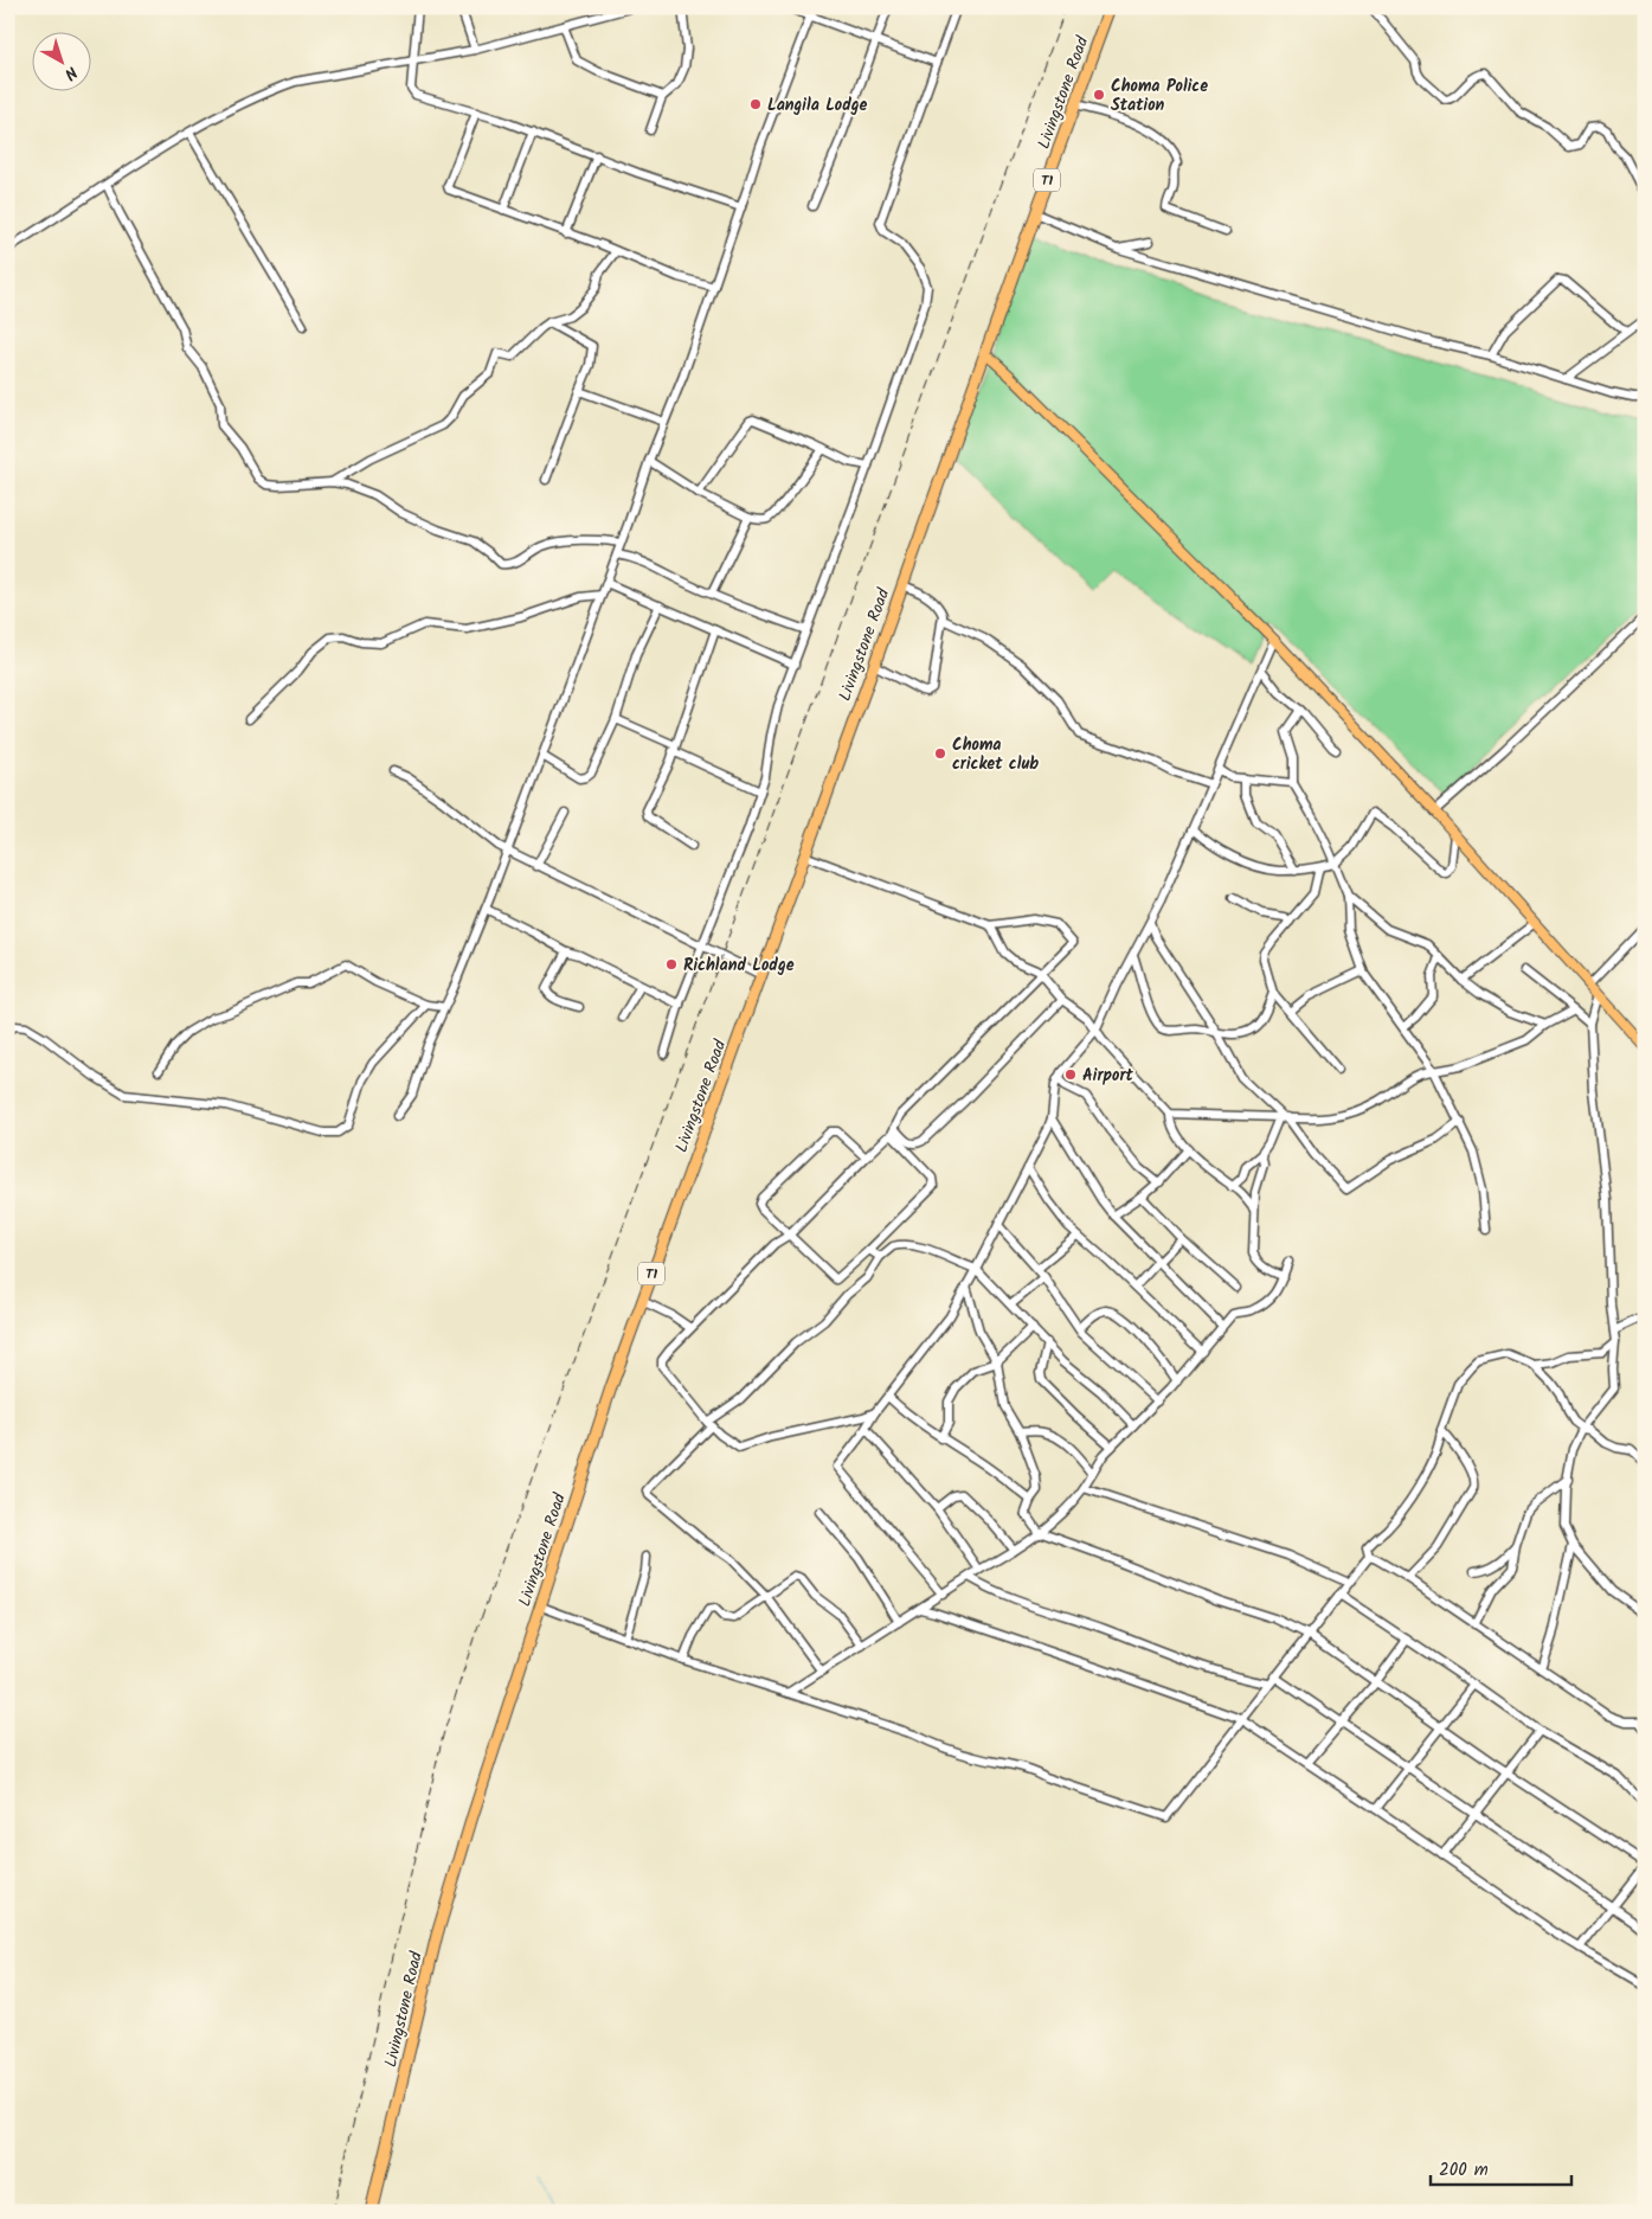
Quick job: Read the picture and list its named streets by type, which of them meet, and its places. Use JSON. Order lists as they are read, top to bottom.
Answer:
{
  "streets": {
    "highway": ["Livingstone Road", "T1"]
  },
  "places": [
    "Choma Police Station",
    "Langila Lodge",
    "Choma cricket club",
    "Richland Lodge",
    "Airport"
  ],
  "scale_bar": "200 m",
  "north": "bottom right"
}
